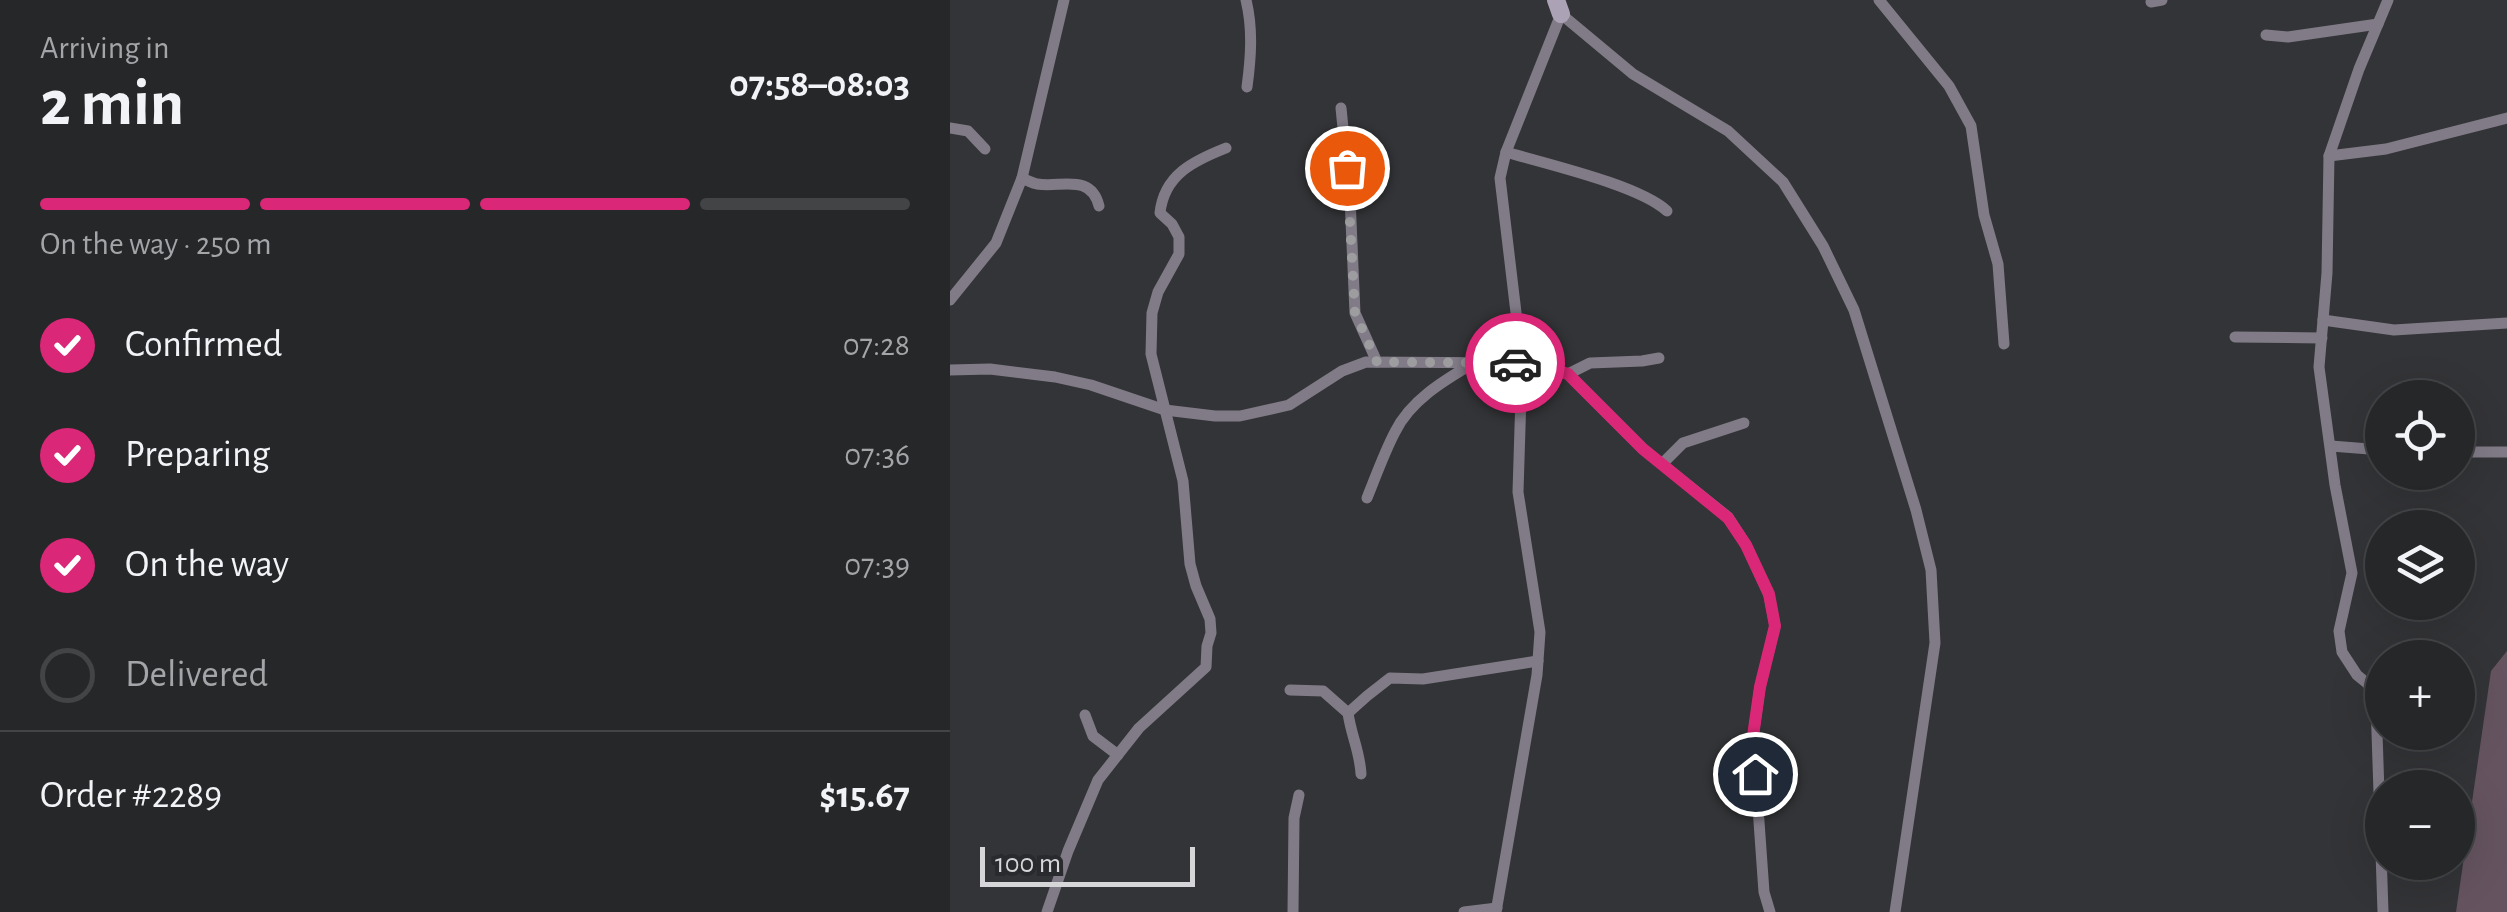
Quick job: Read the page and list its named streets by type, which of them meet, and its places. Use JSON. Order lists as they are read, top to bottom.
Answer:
{
  "scale_bar": "100 m",
  "page": {
    "heading": ["2 min", "Arriving in", "07:58–08:03"],
    "panel": ["Order #2289", "$15.67"],
    "bar": "On the way · 250 m",
    "list": [
      ["Confirmed", "07:28"],
      ["Preparing", "07:36"],
      ["On the way", "07:39"],
      "Delivered"
    ],
    "map_buttons": ["+", "−"],
    "scale": "100 m"
  }
}
